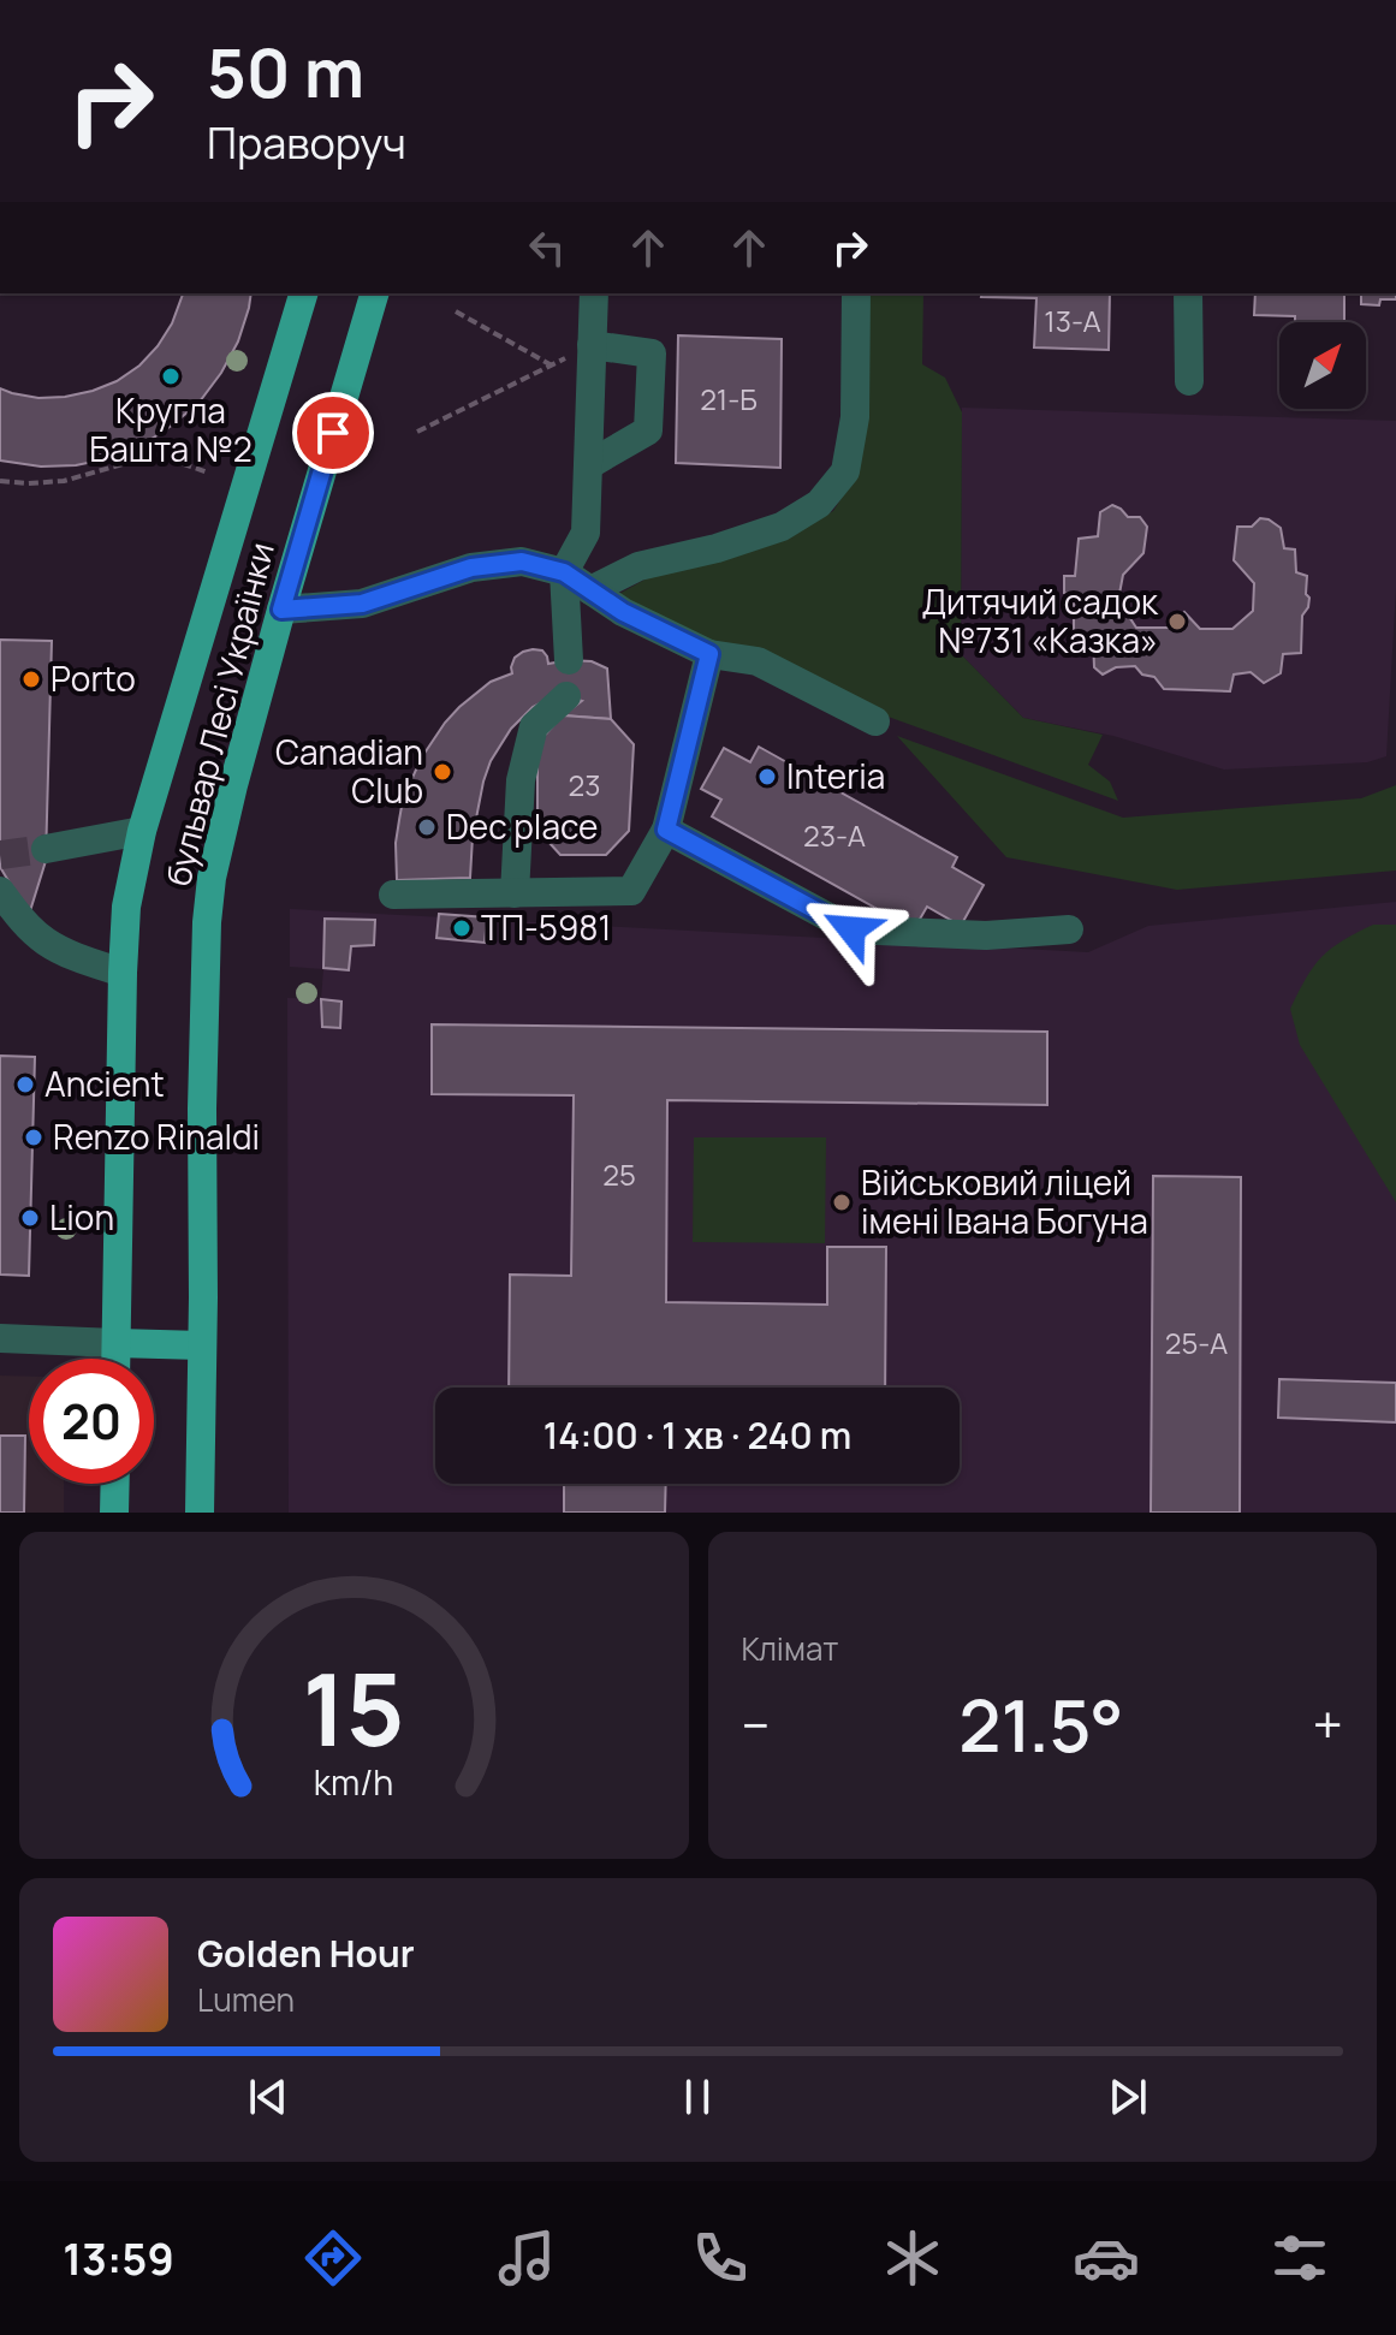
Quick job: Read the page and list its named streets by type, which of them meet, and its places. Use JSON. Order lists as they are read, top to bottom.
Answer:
{
  "streets": {
    "main road": ["бульвар Лесі Українки"]
  },
  "places": [
    "Кругла Башта №2",
    "Дитячий садок №731 «Казка»",
    "Porto",
    "Canadian Club",
    "Interia",
    "Dec place",
    "ТП-5981",
    "Ancient",
    "Renzo Rinaldi",
    "Військовий ліцей імені Івана Богуна",
    "Lion"
  ],
  "house_numbers": [
    "13-А",
    "21-Б",
    "23",
    "23-А",
    "25",
    "25-А"
  ],
  "north": "top right",
  "page": {
    "turn": ["50 m", "Праворуч"],
    "limit": "20",
    "trip": "14:00 · 1 хв · 240 m",
    "tile": "Клімат",
    "heat": ["−", "21.5°", "+"],
    "song": ["Golden Hour", "Lumen"],
    "tabs": "13:59",
    "gauge": ["15", "km/h"]
  }
}
